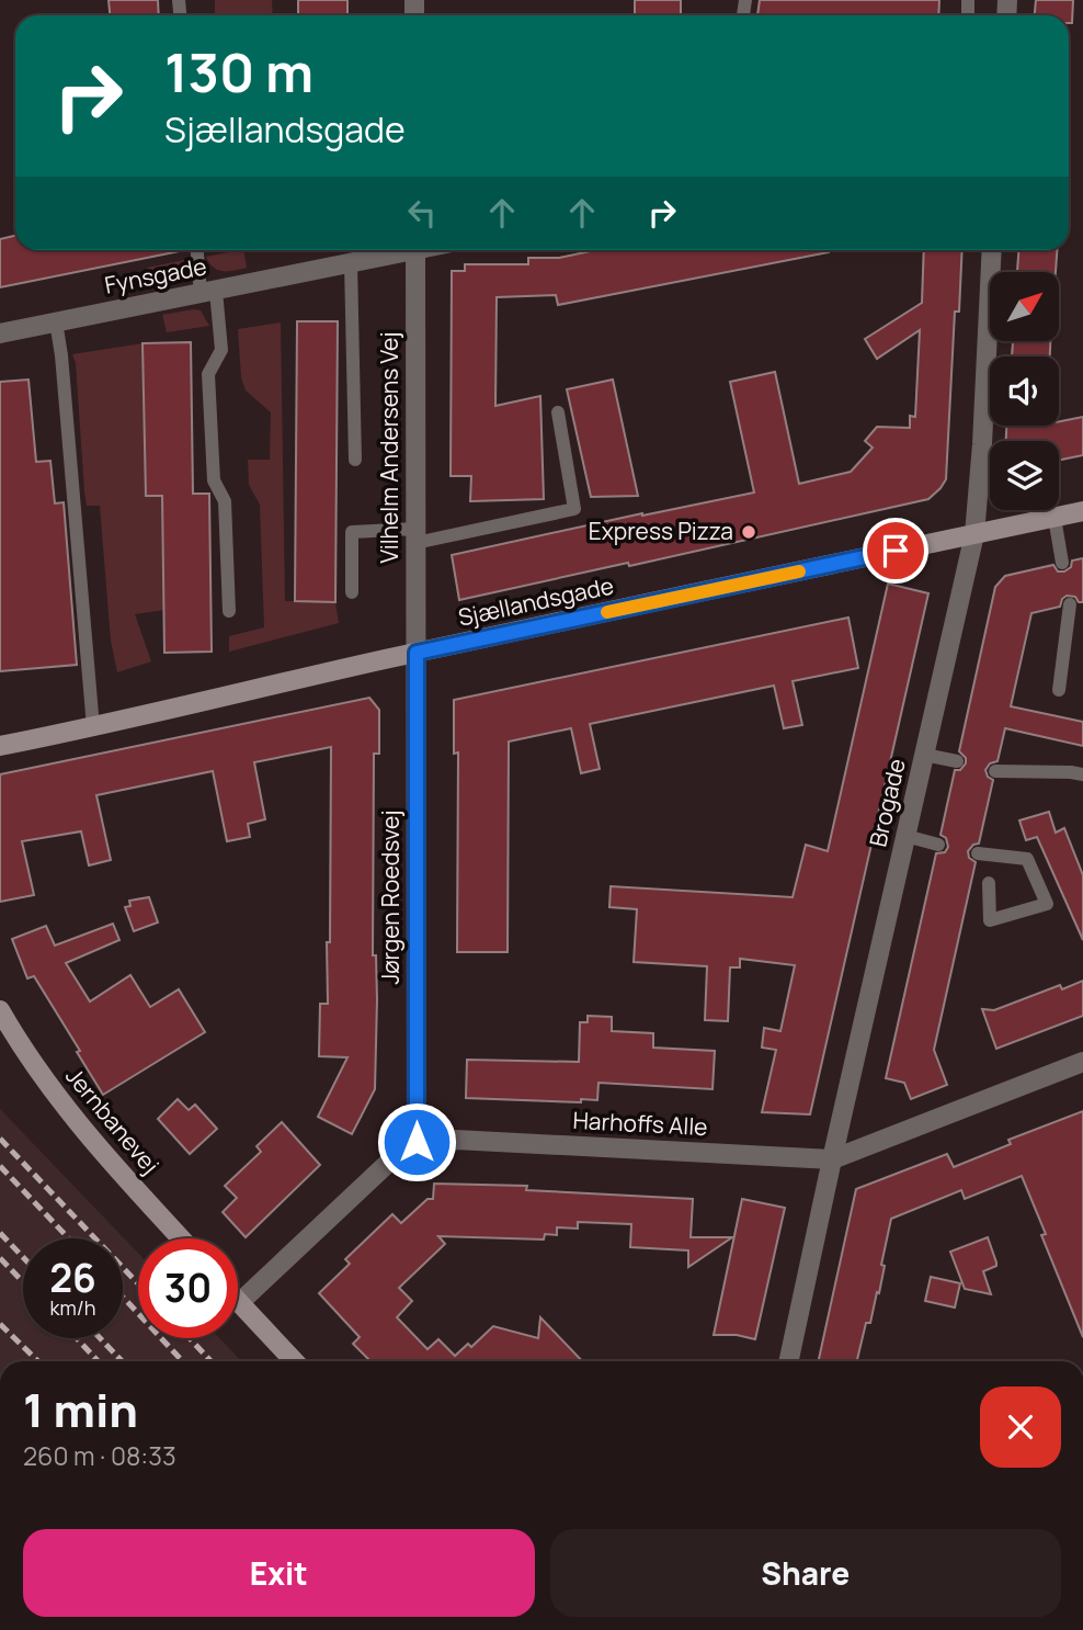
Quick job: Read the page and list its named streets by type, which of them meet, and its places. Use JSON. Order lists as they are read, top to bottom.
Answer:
{
  "streets": {
    "street": [
      "Fynsgade",
      "Vilhelm Andersens Vej",
      "Sjællandsgade",
      "Brogade",
      "Jørgen Roedsvej",
      "Jernbanevej",
      "Harhoffs Alle"
    ]
  },
  "crossings": [
    ["Vilhelm Andersens Vej", "Sjællandsgade"],
    ["Vilhelm Andersens Vej", "Jørgen Roedsvej"],
    ["Sjællandsgade", "Brogade"],
    ["Sjællandsgade", "Jørgen Roedsvej"],
    ["Brogade", "Harhoffs Alle"],
    ["Jørgen Roedsvej", "Harhoffs Alle"]
  ],
  "places": ["Express Pizza"],
  "north": "top right",
  "page": {
    "turn": ["130 m", "Sjællandsgade"],
    "speed": "26 km/h",
    "limit": "30",
    "heading": ["1 min", "260 m · 08:33"],
    "buttons": ["Exit", "Share"]
  }
}
